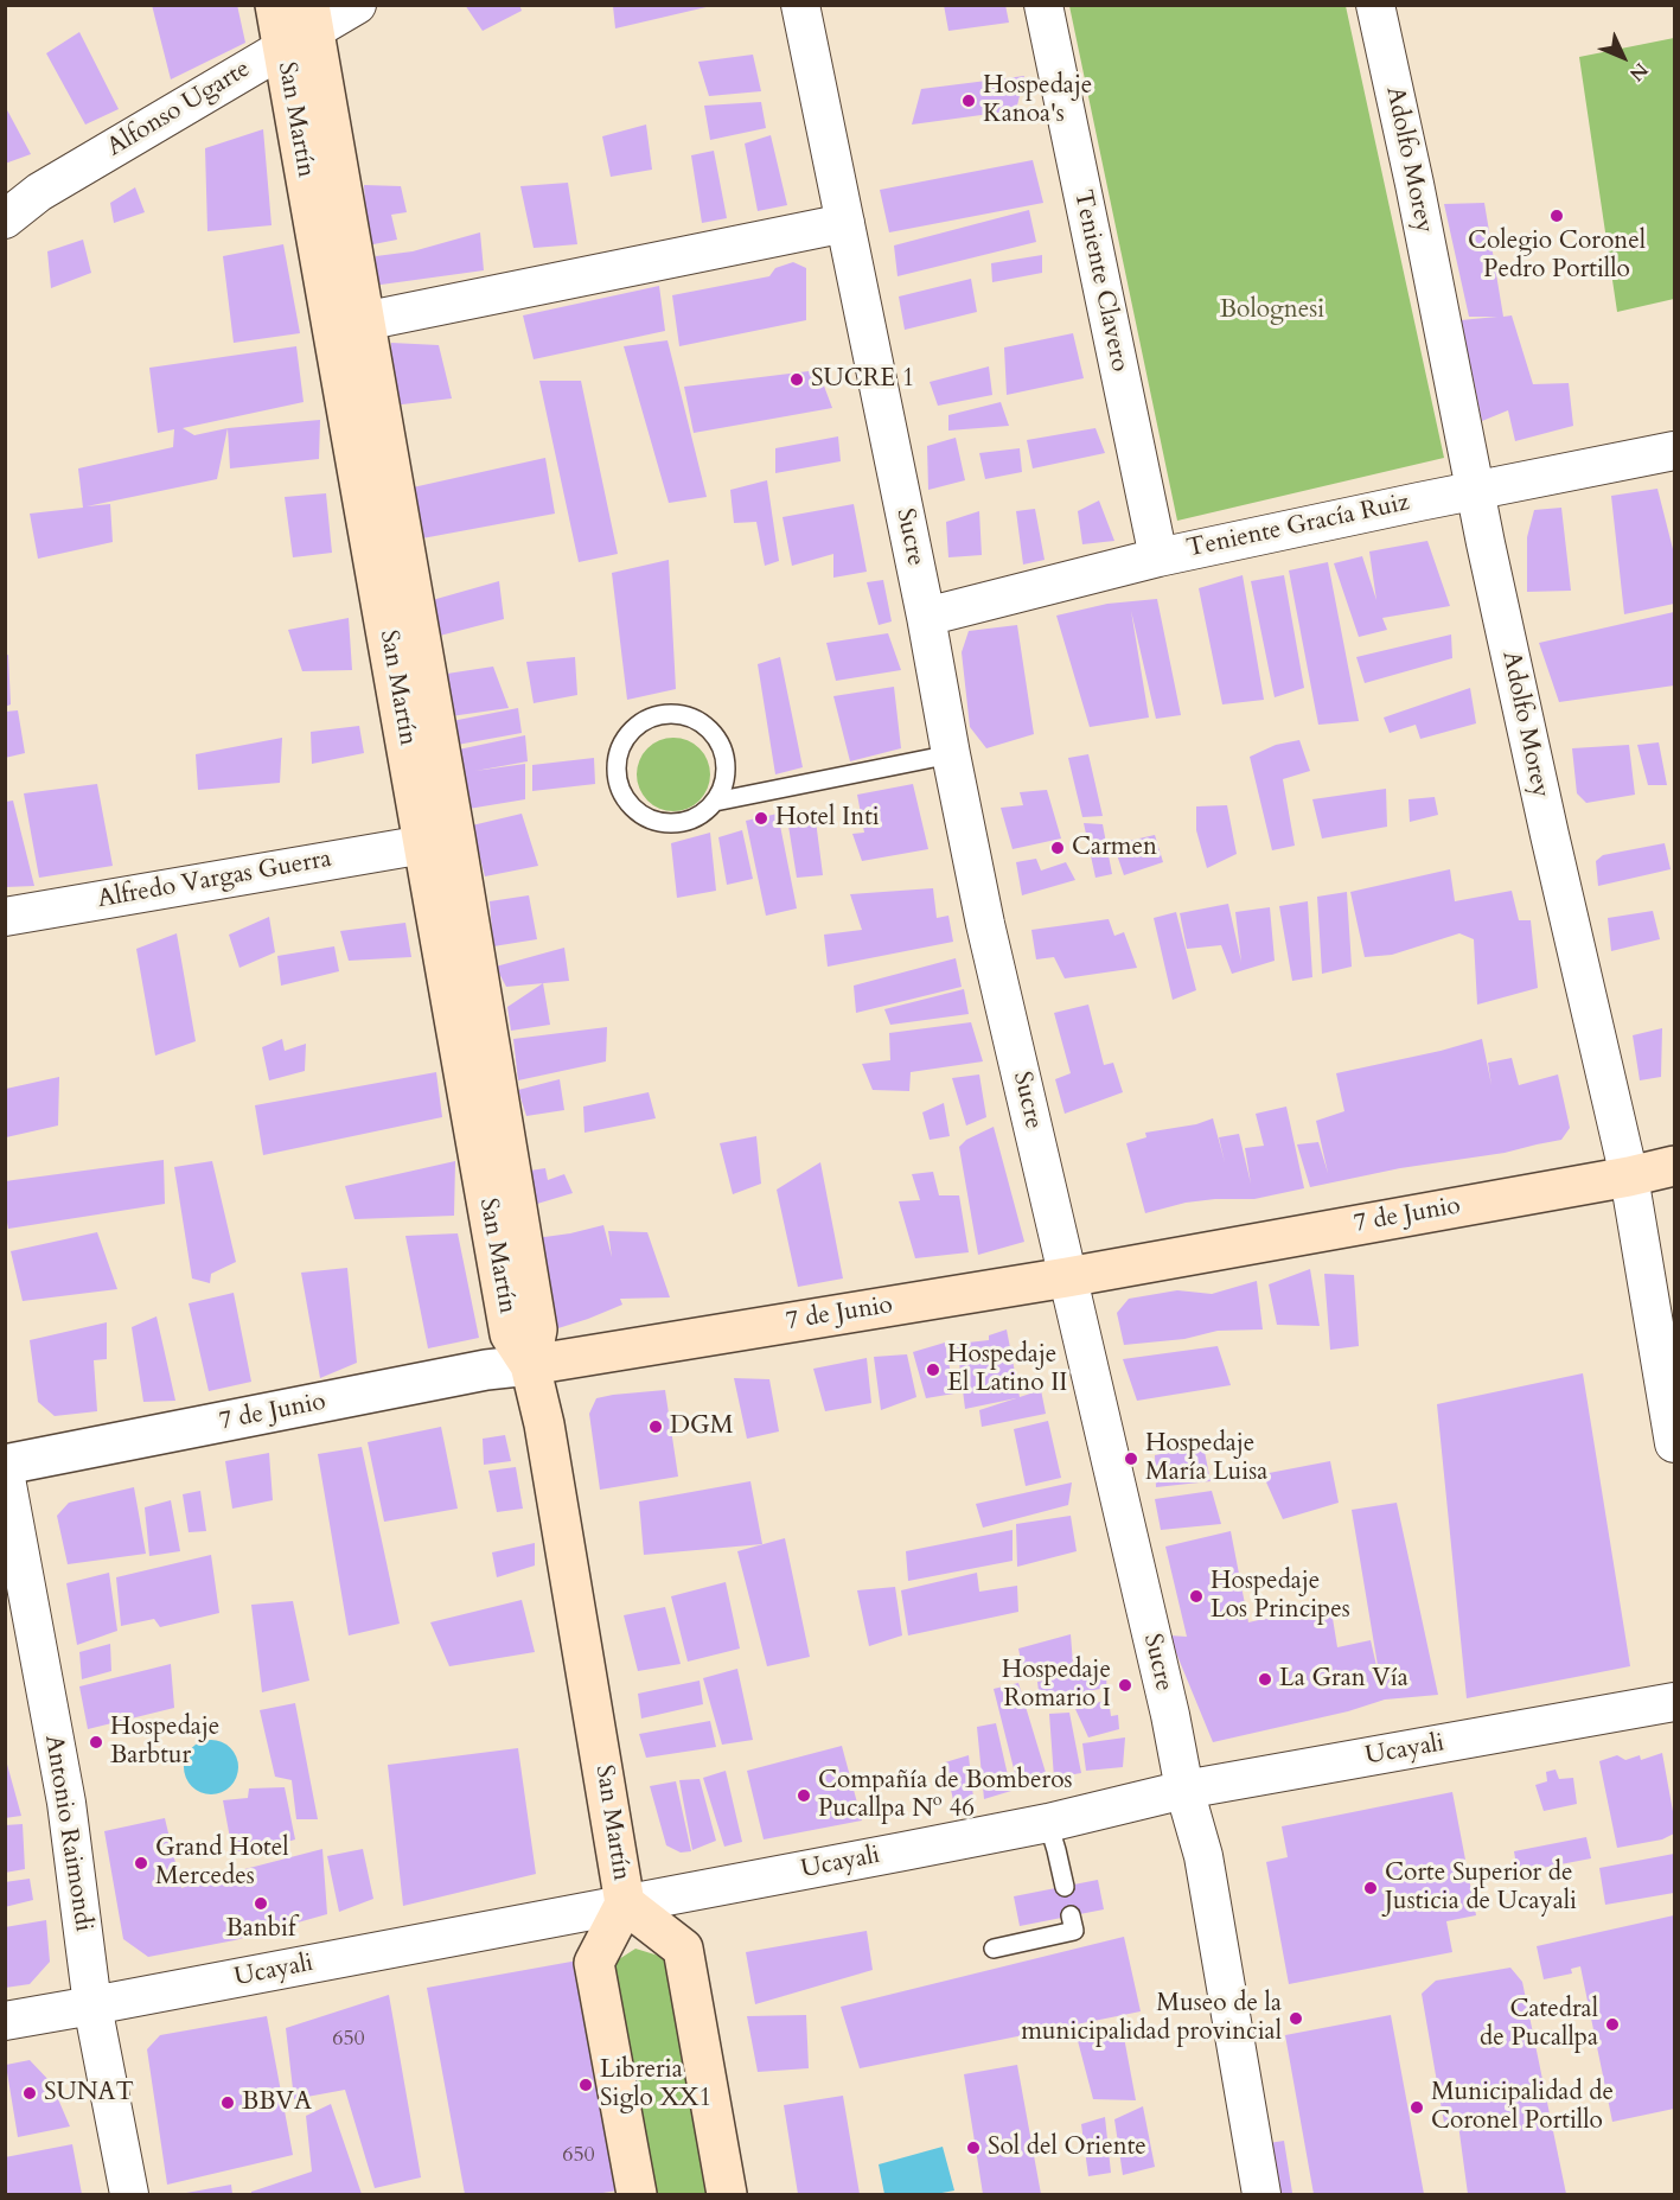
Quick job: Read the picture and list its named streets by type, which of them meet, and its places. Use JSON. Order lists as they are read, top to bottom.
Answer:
{
  "streets": {
    "main road": ["San Martín", "7 de Junio"],
    "street": [
      "Alfonso Ugarte",
      "Adolfo Morey",
      "Teniente Clavero",
      "Teniente Gracía Ruiz",
      "Sucre",
      "Alfredo Vargas Guerra",
      "Ucayali",
      "Antonio Raimondi"
    ]
  },
  "crossings": [
    ["Alfonso Ugarte", "San Martín"],
    ["San Martín", "Alfredo Vargas Guerra"],
    ["San Martín", "7 de Junio"],
    ["San Martín", "Ucayali"],
    ["Adolfo Morey", "Teniente Gracía Ruiz"],
    ["Adolfo Morey", "7 de Junio"],
    ["Teniente Clavero", "Teniente Gracía Ruiz"],
    ["Teniente Gracía Ruiz", "Sucre"],
    ["Sucre", "7 de Junio"],
    ["Sucre", "Ucayali"],
    ["Ucayali", "Antonio Raimondi"]
  ],
  "parks": ["Bolognesi"],
  "places": [
    "Hospedaje Kanoa's",
    "Colegio Coronel Pedro Portillo",
    "SUCRE 1",
    "Hotel Inti",
    "Carmen",
    "Hospedaje El Latino II",
    "DGM",
    "Hospedaje María Luisa",
    "Hospedaje Los Principes",
    "La Gran Vía",
    "Hospedaje Romario I",
    "Hospedaje Barbtur",
    "Compañía de Bomberos Pucallpa Nº 46",
    "Grand Hotel Mercedes",
    "Corte Superior de Justicia de Ucayali",
    "Banbif",
    "Museo de la municipalidad provincial",
    "Catedral de Pucallpa",
    "Libreria Siglo XX1",
    "SUNAT",
    "BBVA",
    "Municipalidad de Coronel Portillo",
    "Sol del Oriente"
  ],
  "house_numbers": ["650", "650"],
  "north": "bottom right"
}
